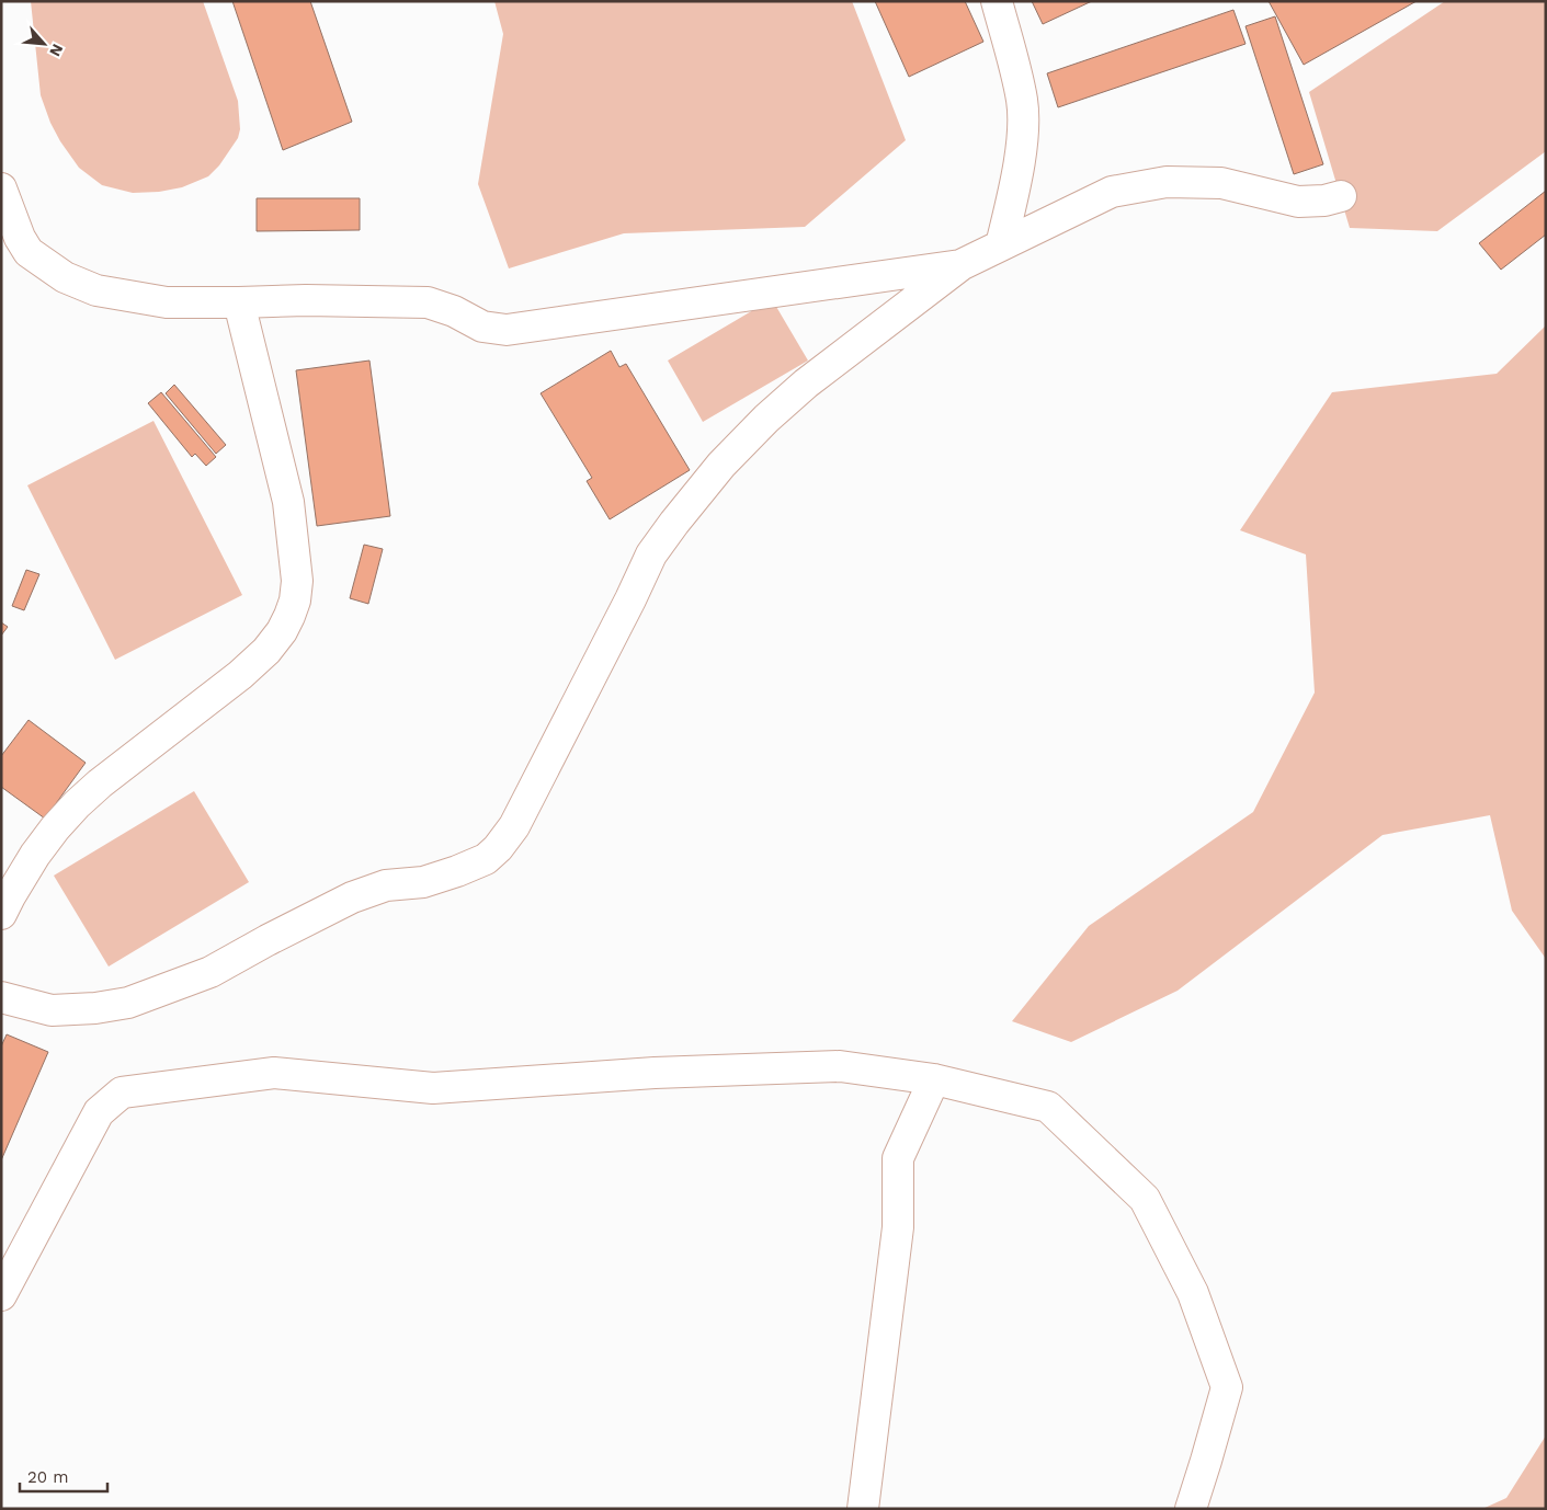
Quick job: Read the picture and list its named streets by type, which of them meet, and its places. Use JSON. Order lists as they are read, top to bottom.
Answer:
{
  "scale_bar": "20 m",
  "north": "bottom right"
}
